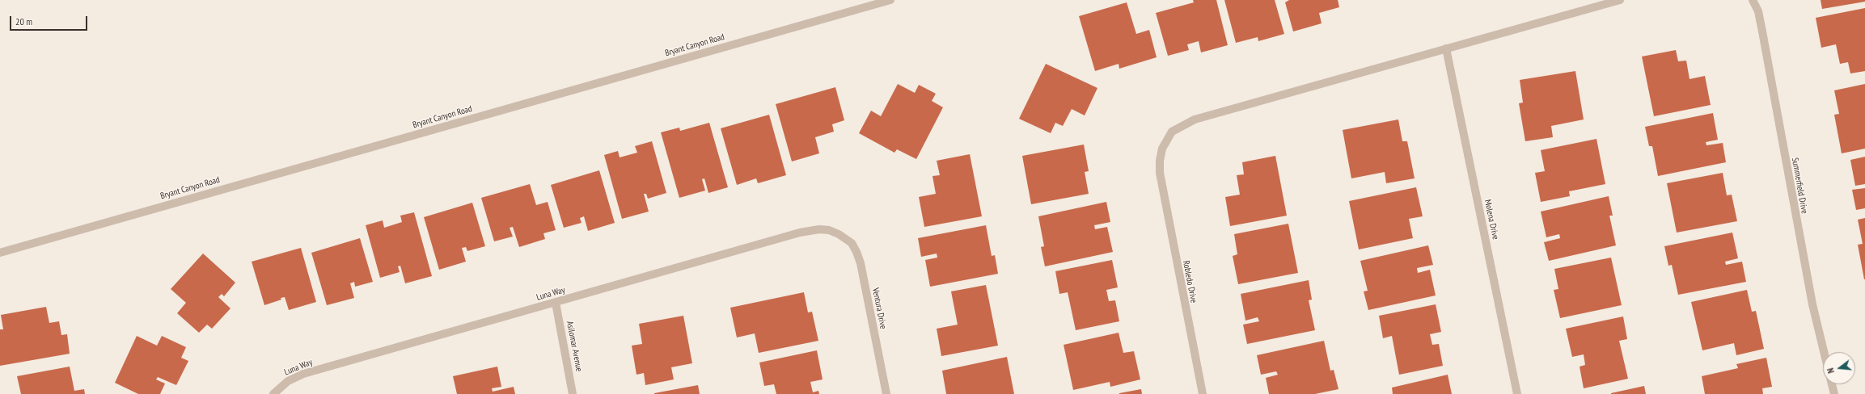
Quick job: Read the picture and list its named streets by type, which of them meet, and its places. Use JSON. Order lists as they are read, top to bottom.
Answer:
{
  "streets": {
    "street": [
      "Bryant Canyon Road",
      "Summerfield Drive",
      "Molena Drive",
      "Robledo Drive",
      "Luna Way",
      "Ventura Drive",
      "Asilomar Avenue"
    ]
  },
  "crossings": [
    ["Molena Drive", "Robledo Drive"],
    ["Luna Way", "Ventura Drive"],
    ["Luna Way", "Asilomar Avenue"]
  ],
  "scale_bar": "20 m",
  "north": "left"
}
